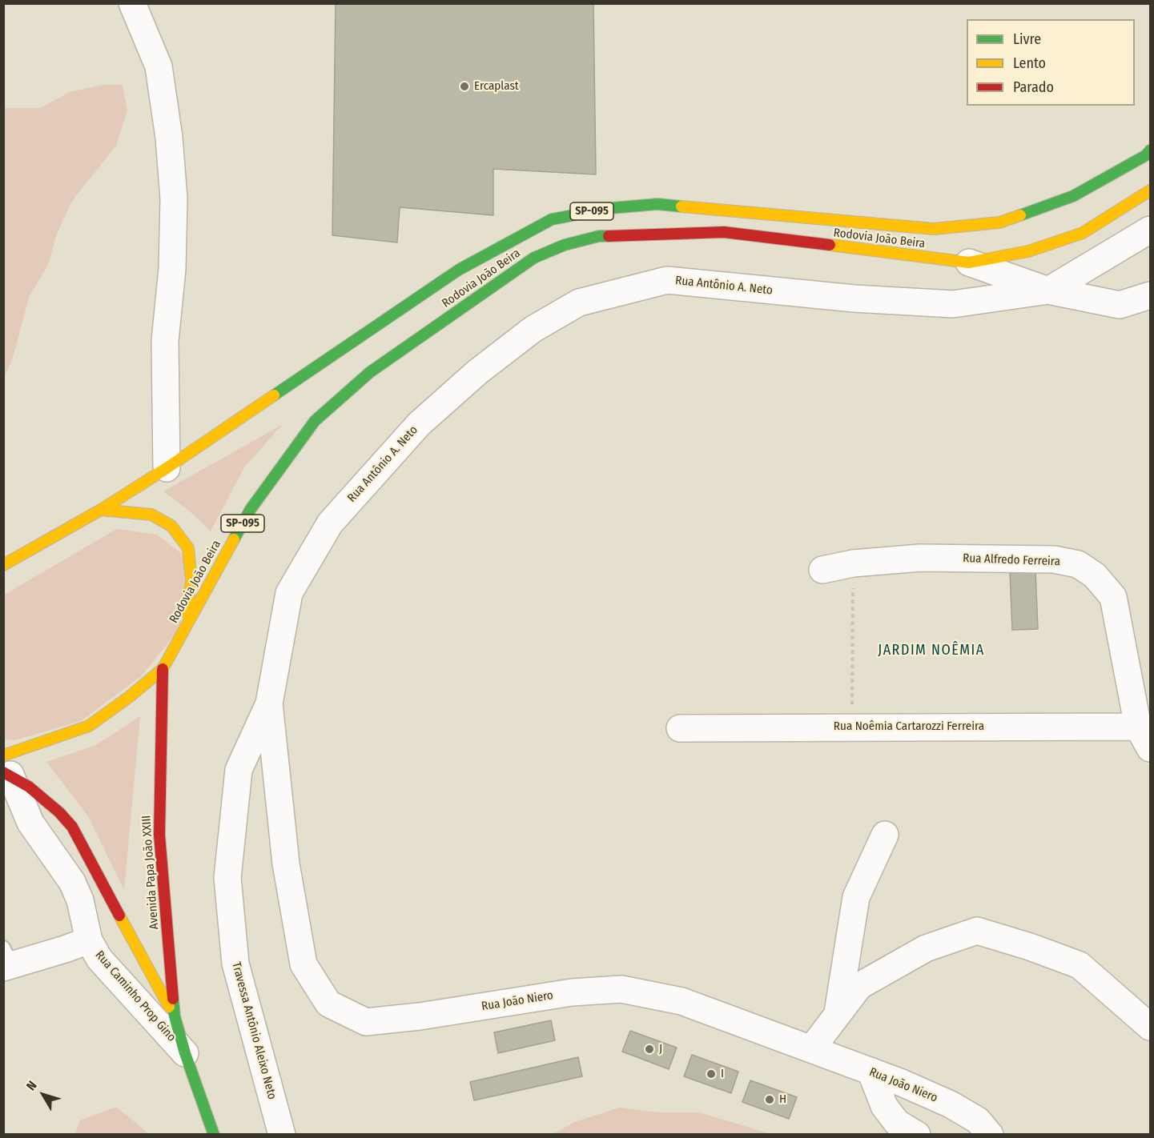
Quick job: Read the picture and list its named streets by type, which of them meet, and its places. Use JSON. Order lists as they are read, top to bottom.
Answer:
{
  "streets": {
    "main road": ["SP-095", "Rodovia João Beira", "Avenida Papa João XXIII"],
    "street": [
      "Rua Antônio A. Neto",
      "Rua Alfredo Ferreira",
      "Rua Noêmia Cartarozzi Ferreira",
      "Rua Caminho Prop Gino",
      "Rua João Niero",
      "Travessa Antônio Aleixo Neto"
    ]
  },
  "crossings": [
    ["Rodovia João Beira", "Avenida Papa João XXIII"],
    ["Rua Antônio A. Neto", "Rua João Niero"],
    ["Rua Antônio A. Neto", "Travessa Antônio Aleixo Neto"],
    ["Rua Alfredo Ferreira", "Rua Noêmia Cartarozzi Ferreira"],
    ["Avenida Papa João XXIII", "Rua Caminho Prop Gino"],
    ["Rua João Niero", "Travessa Antônio Aleixo Neto"]
  ],
  "districts": ["JARDIM NOÊMIA"],
  "places": [
    "Ercaplast",
    "J",
    "I",
    "H"
  ],
  "legend": ["Livre", "Lento", "Parado"],
  "north": "top left"
}
